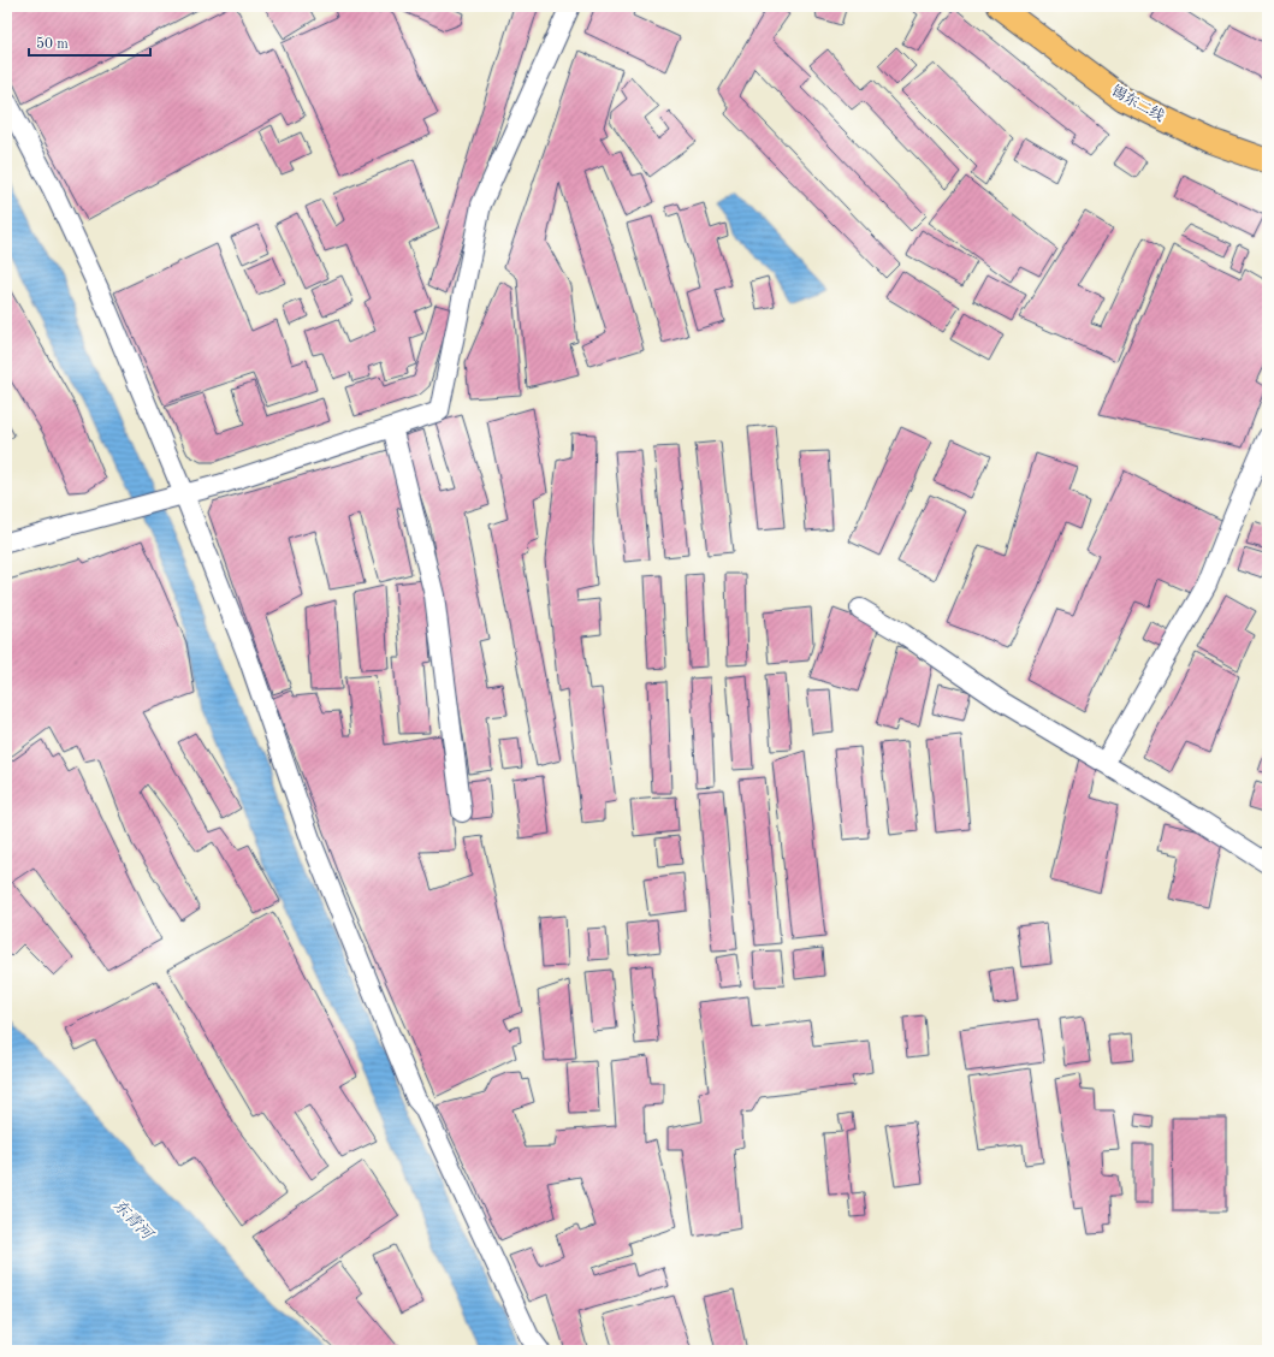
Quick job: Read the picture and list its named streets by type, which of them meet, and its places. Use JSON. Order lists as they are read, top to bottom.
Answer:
{
  "streets": {
    "main road": ["锡东二线"]
  },
  "water": ["东青河"],
  "scale_bar": "50 m"
}
